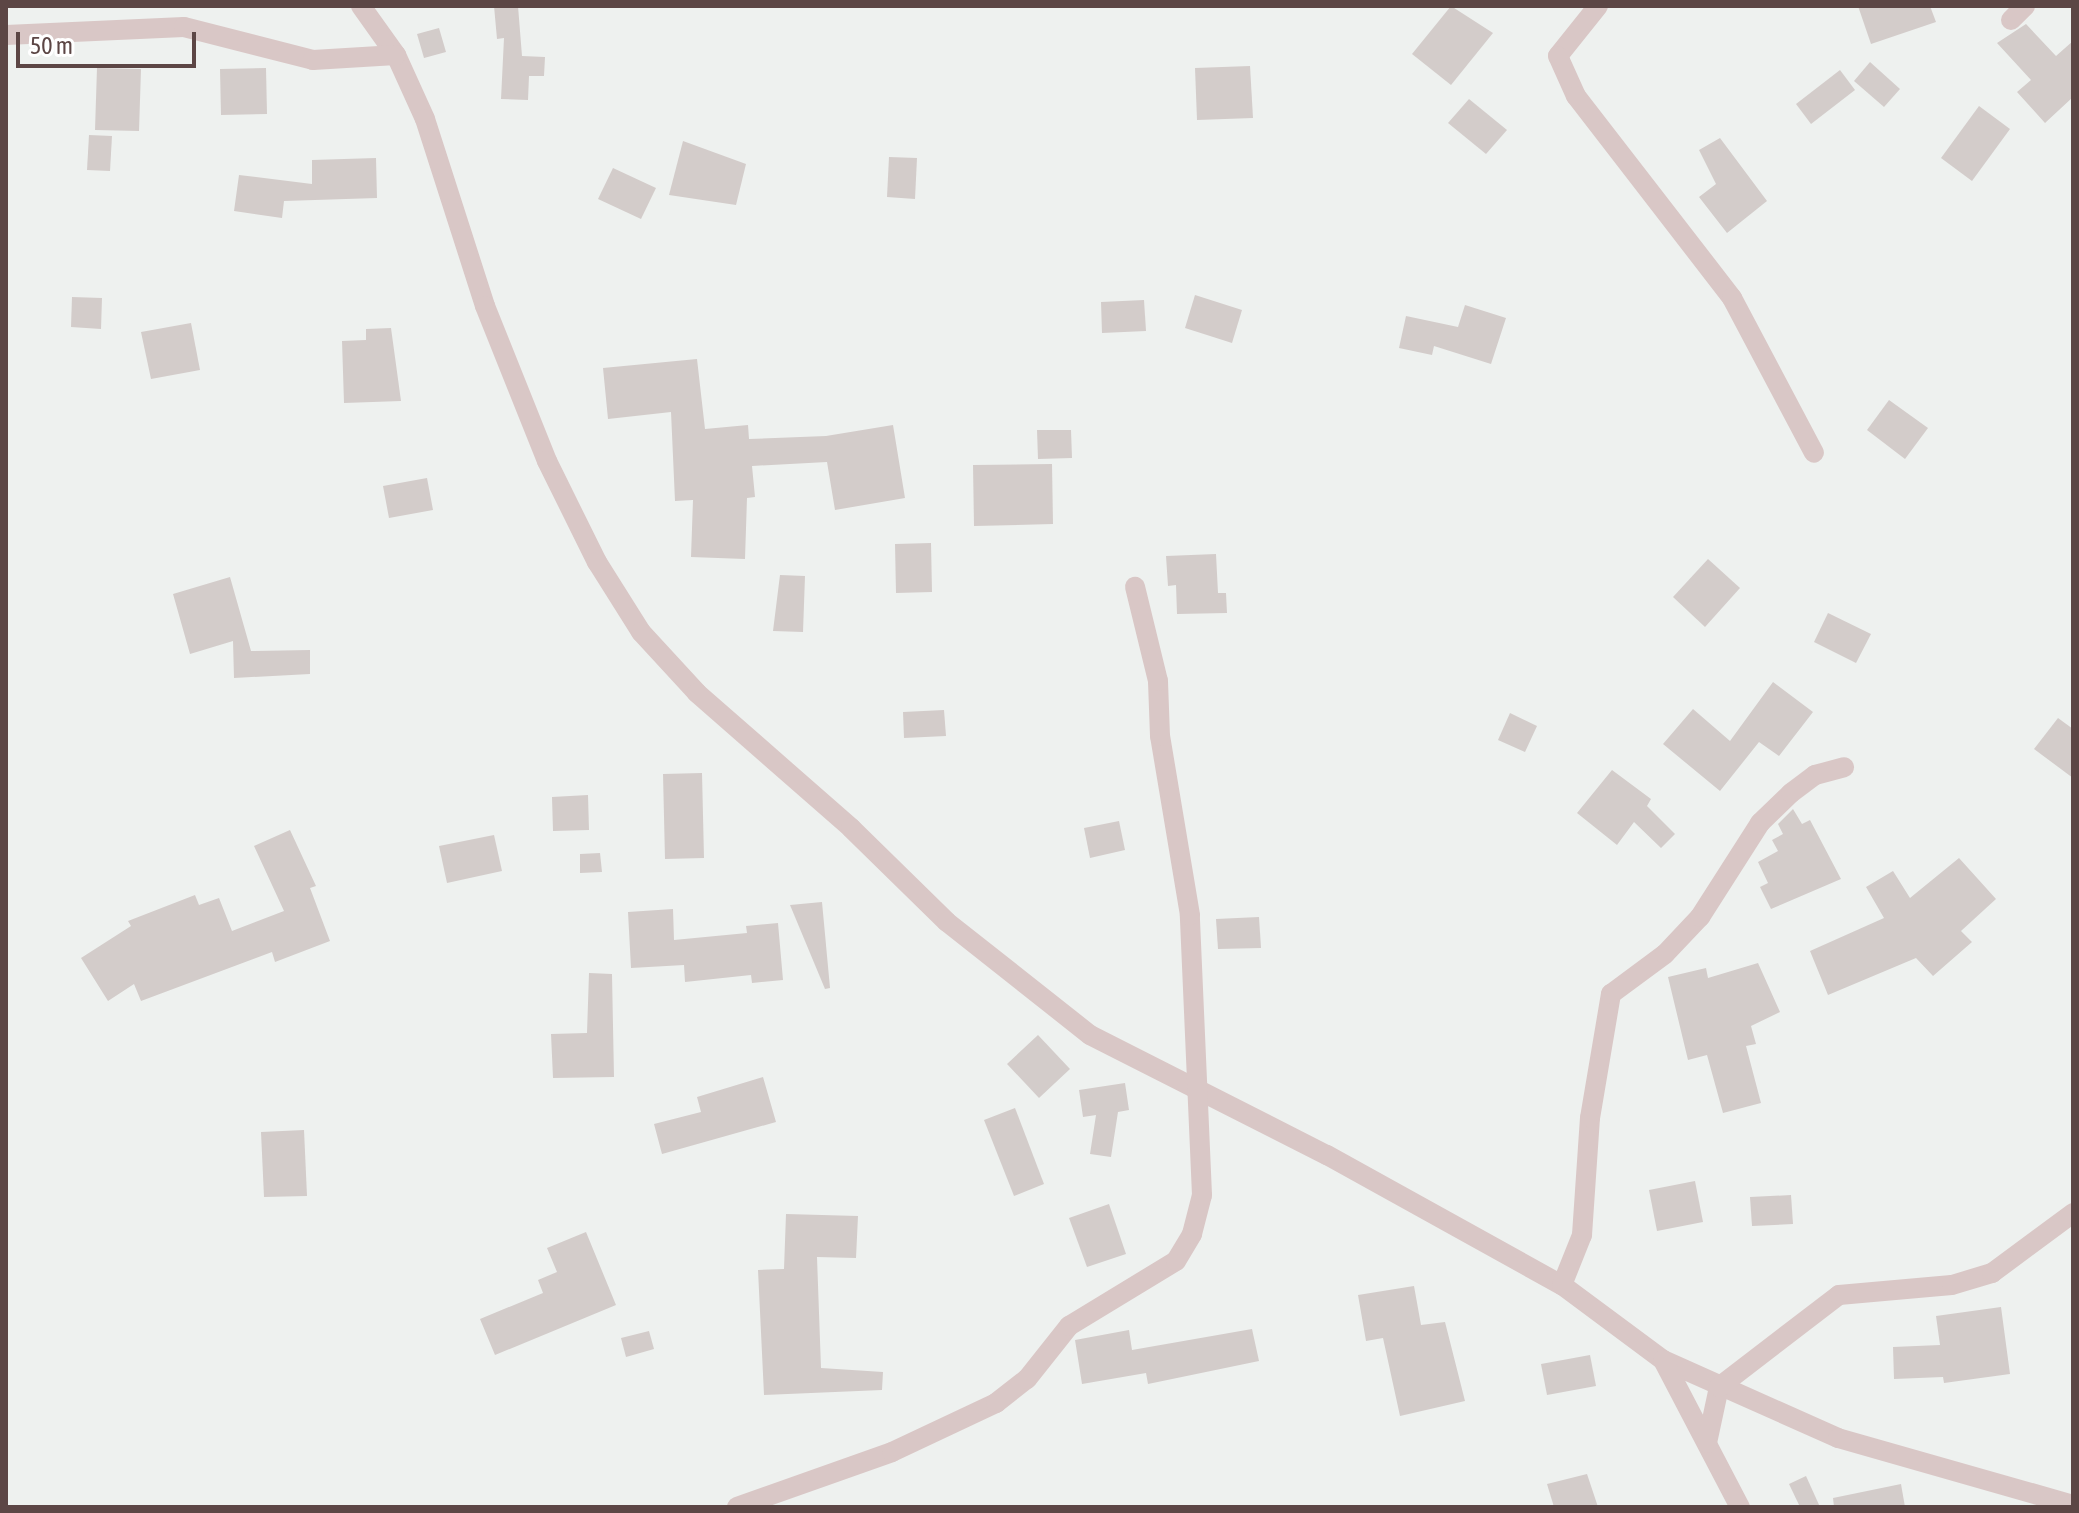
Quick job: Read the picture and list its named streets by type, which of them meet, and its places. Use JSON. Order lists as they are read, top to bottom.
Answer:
{
  "scale_bar": "50 m"
}
